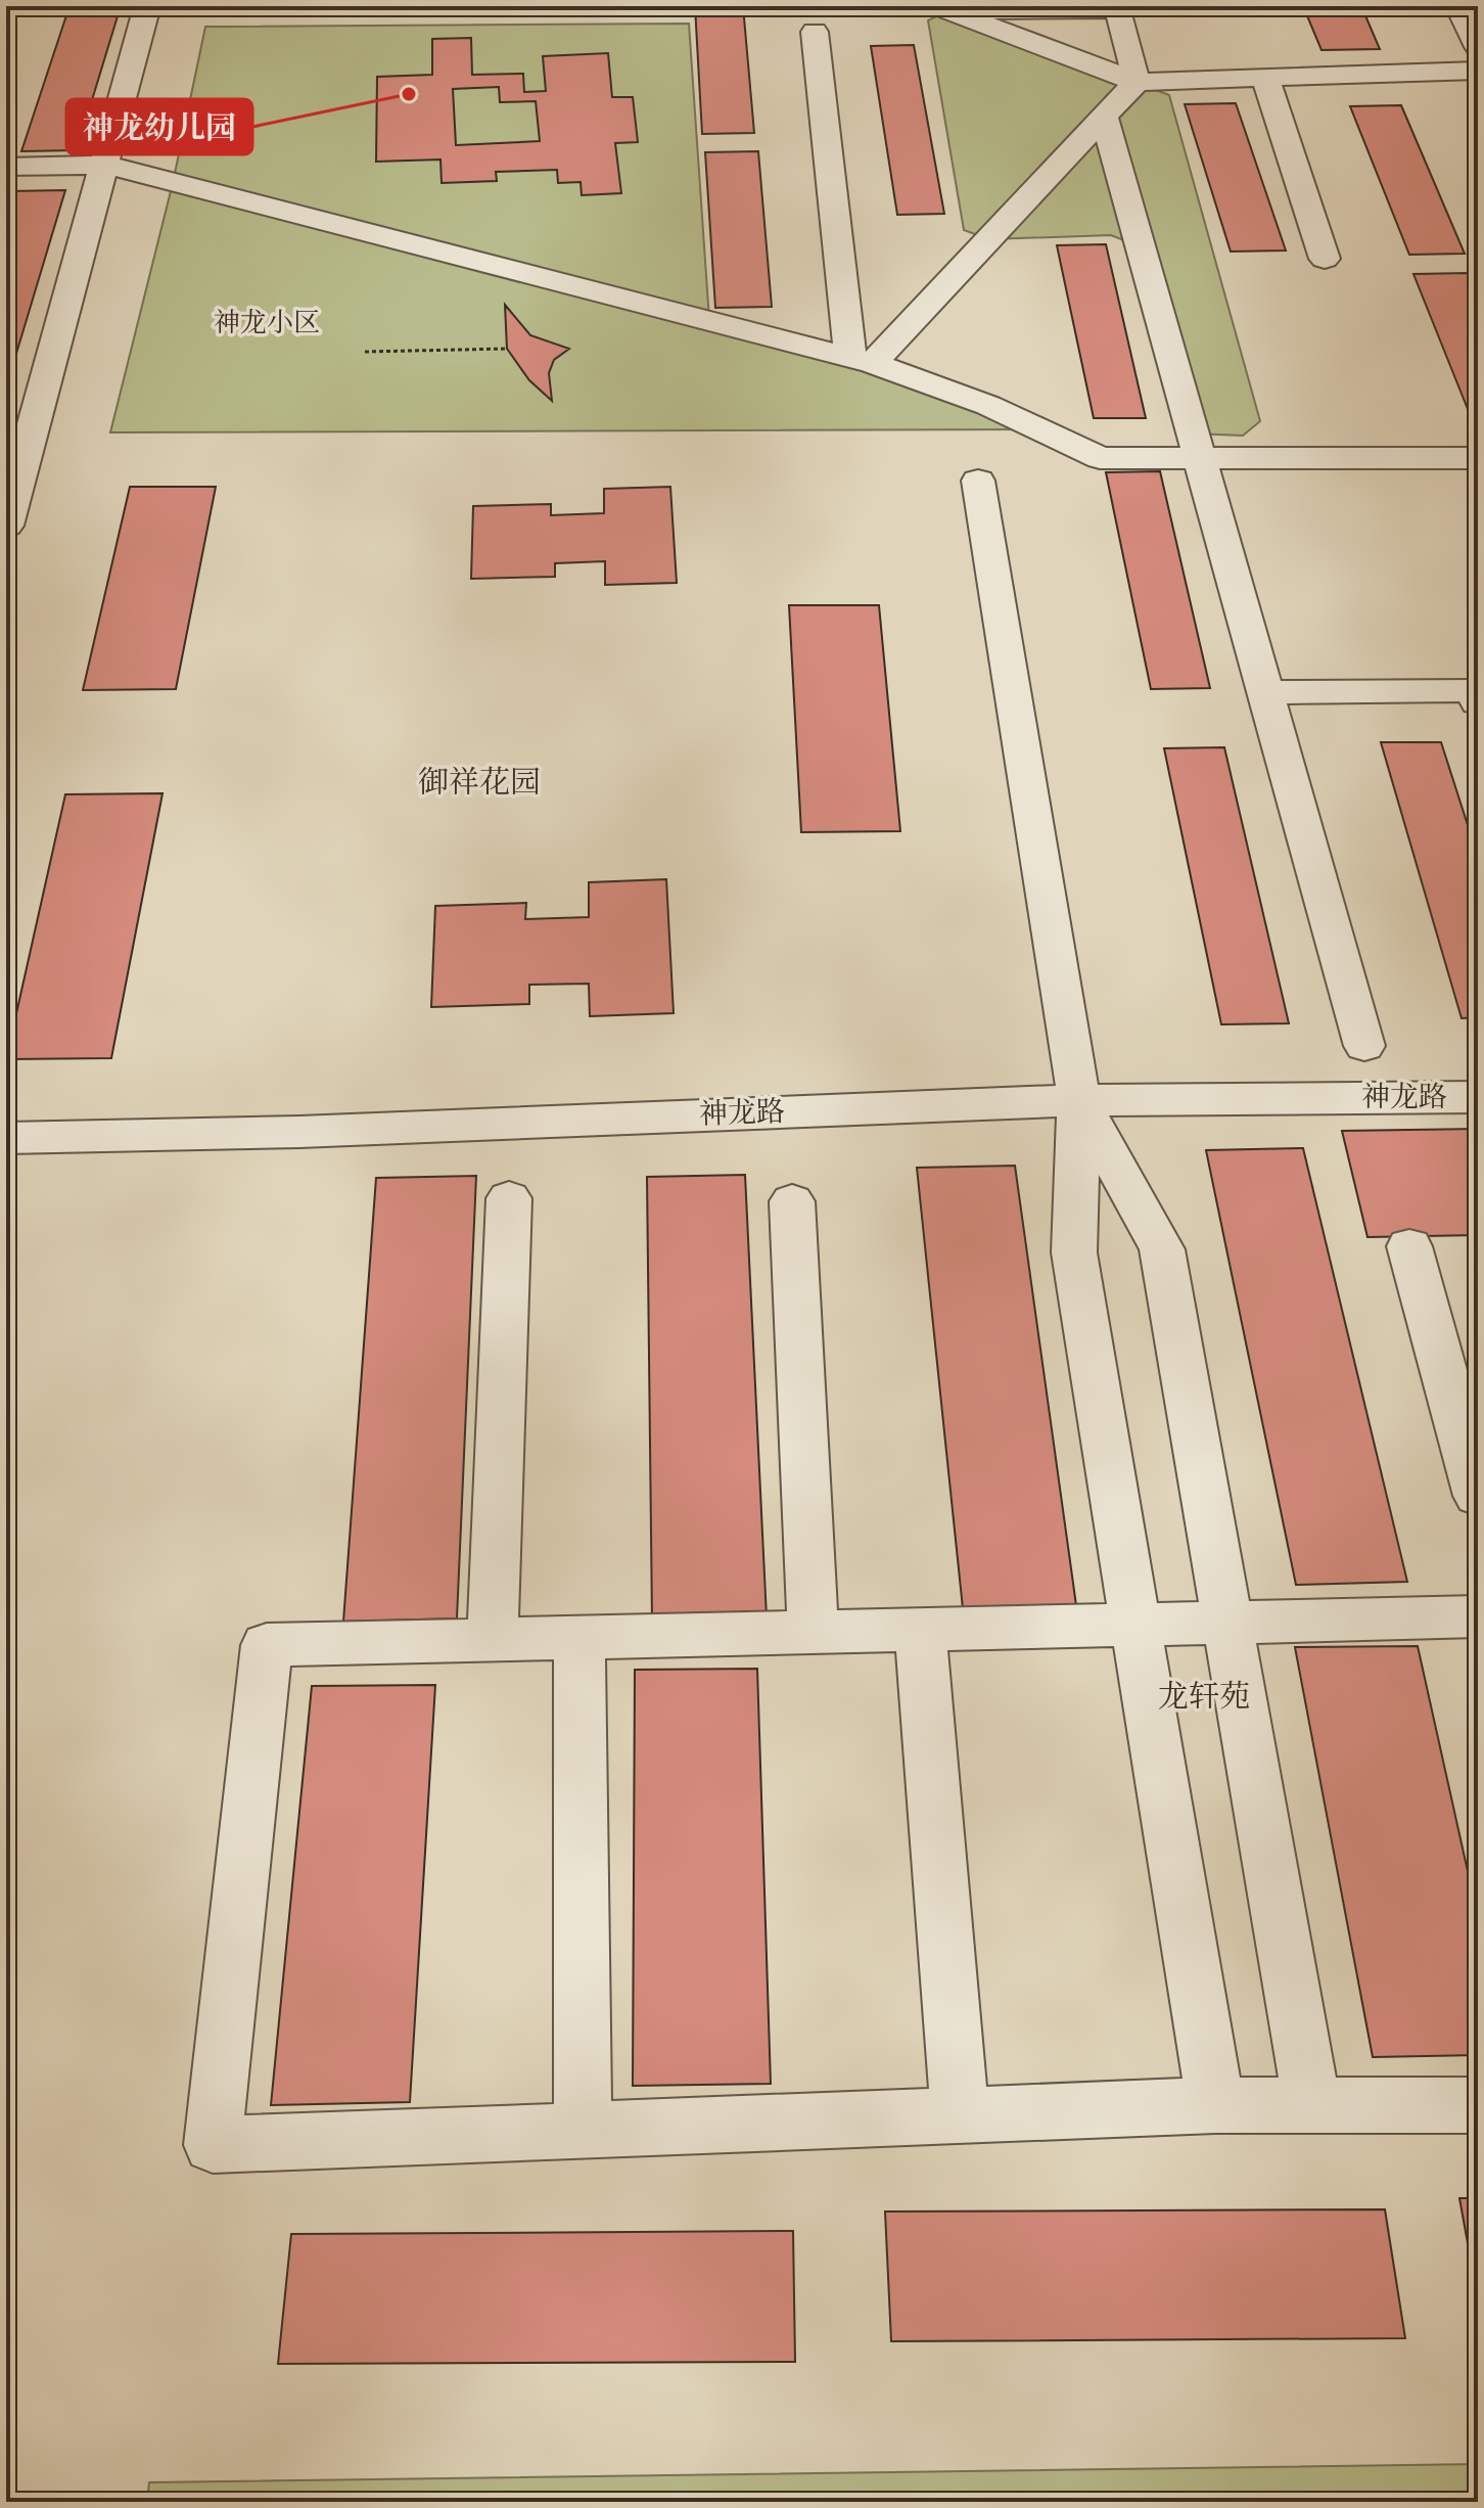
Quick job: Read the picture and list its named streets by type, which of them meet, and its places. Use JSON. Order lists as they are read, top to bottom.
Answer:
{
  "streets": {
    "street": ["神龙路"]
  },
  "districts": ["神龙小区", "御祥花园", "龙轩苑"],
  "places": ["神龙幼儿园"]
}
